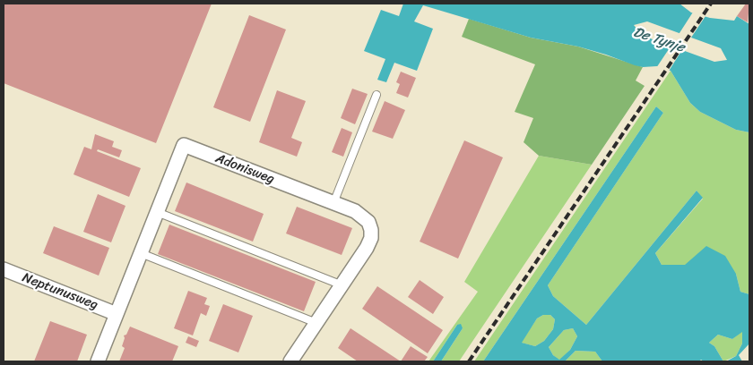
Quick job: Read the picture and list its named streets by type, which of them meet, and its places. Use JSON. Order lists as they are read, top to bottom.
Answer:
{
  "streets": {
    "street": ["Adonisweg", "Neptunusweg"]
  },
  "crossings": [
    ["Adonisweg", "Neptunusweg"]
  ],
  "water": ["De Tynje"]
}
